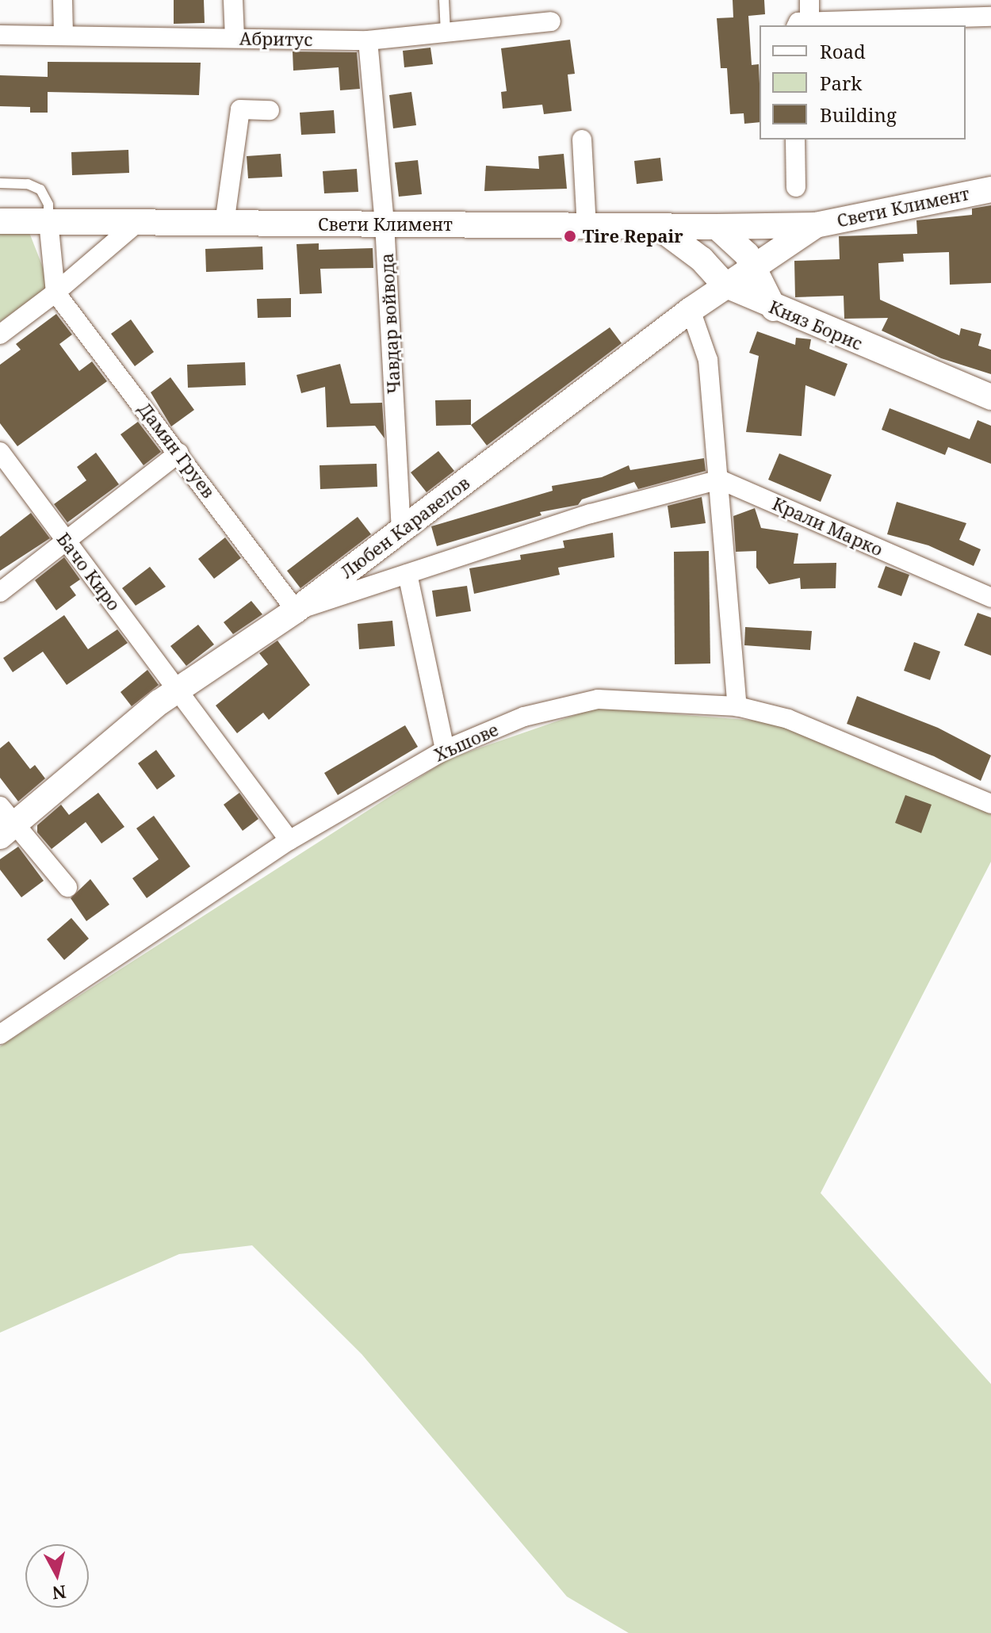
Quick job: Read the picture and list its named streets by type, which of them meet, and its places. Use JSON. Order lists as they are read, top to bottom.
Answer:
{
  "streets": {
    "street": [
      "Абритус",
      "Свети Климент",
      "Чавдар войвода",
      "Княз Борис",
      "Дамян Груев",
      "Крали Марко",
      "Любен Каравелов",
      "Бачо Киро",
      "Хъшове"
    ]
  },
  "crossings": [
    ["Абритус", "Чавдар войвода"],
    ["Свети Климент", "Чавдар войвода"],
    ["Свети Климент", "Княз Борис"],
    ["Свети Климент", "Любен Каравелов"],
    ["Чавдар войвода", "Любен Каравелов"],
    ["Княз Борис", "Любен Каравелов"],
    ["Дамян Груев", "Любен Каравелов"],
    ["Любен Каравелов", "Бачо Киро"],
    ["Бачо Киро", "Хъшове"]
  ],
  "places": ["Tire Repair"],
  "legend": ["Road", "Park", "Building"],
  "north": "bottom"
}
